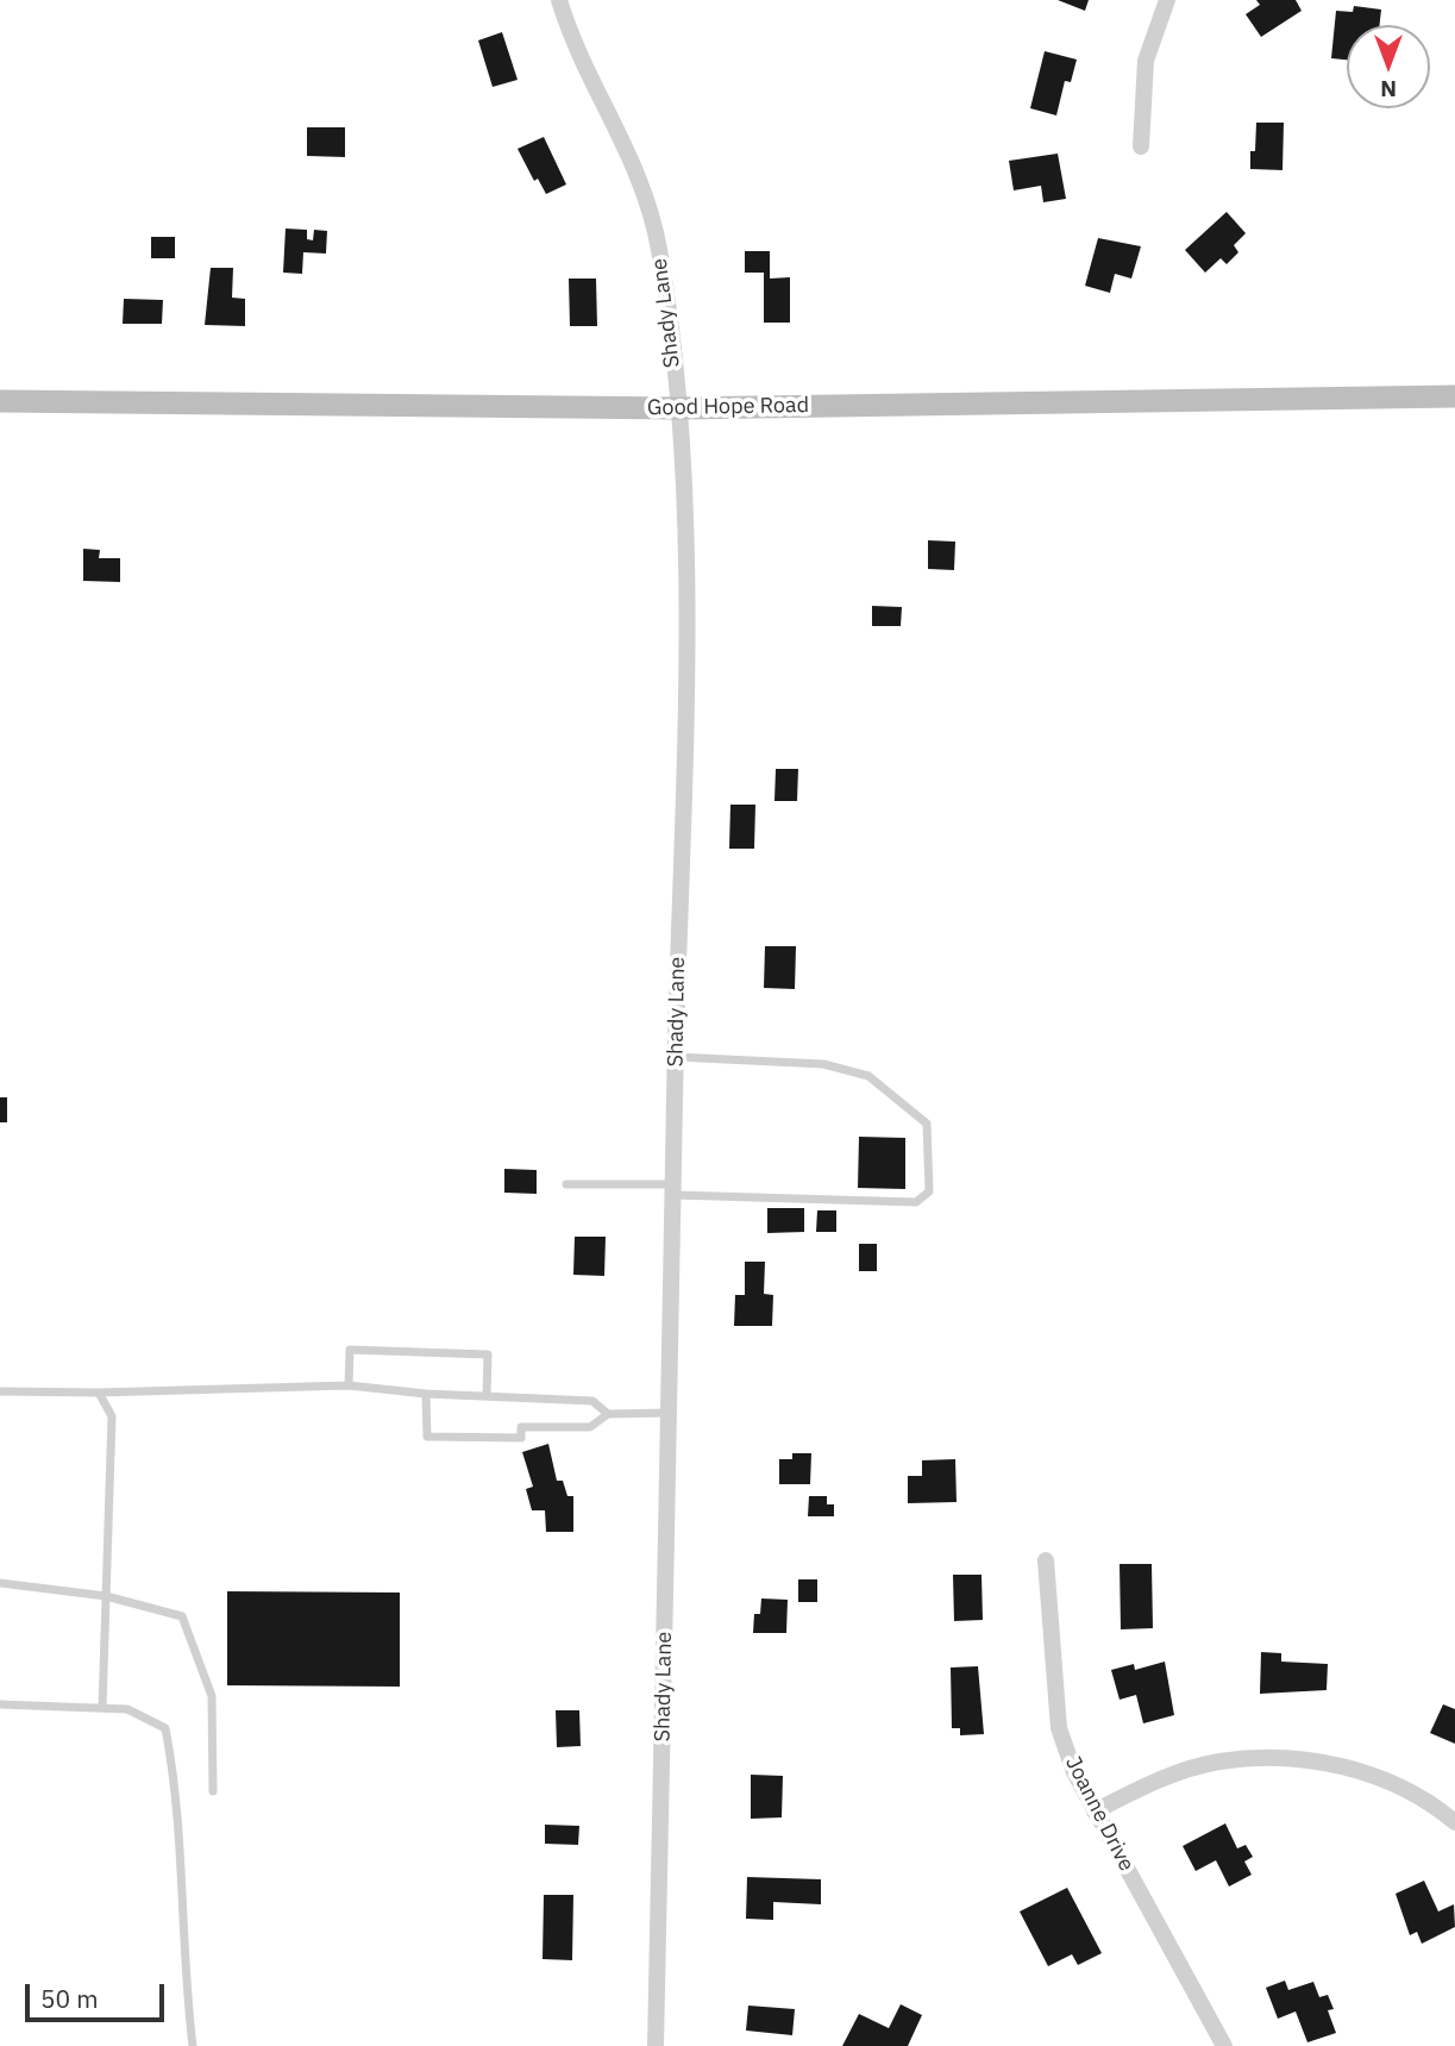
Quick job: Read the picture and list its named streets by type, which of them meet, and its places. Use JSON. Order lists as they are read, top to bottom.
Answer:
{
  "streets": {
    "main road": ["Good Hope Road"],
    "street": ["Shady Lane", "Joanne Drive"]
  },
  "crossings": [
    ["Shady Lane", "Good Hope Road"]
  ],
  "scale_bar": "50 m",
  "north": "bottom"
}
